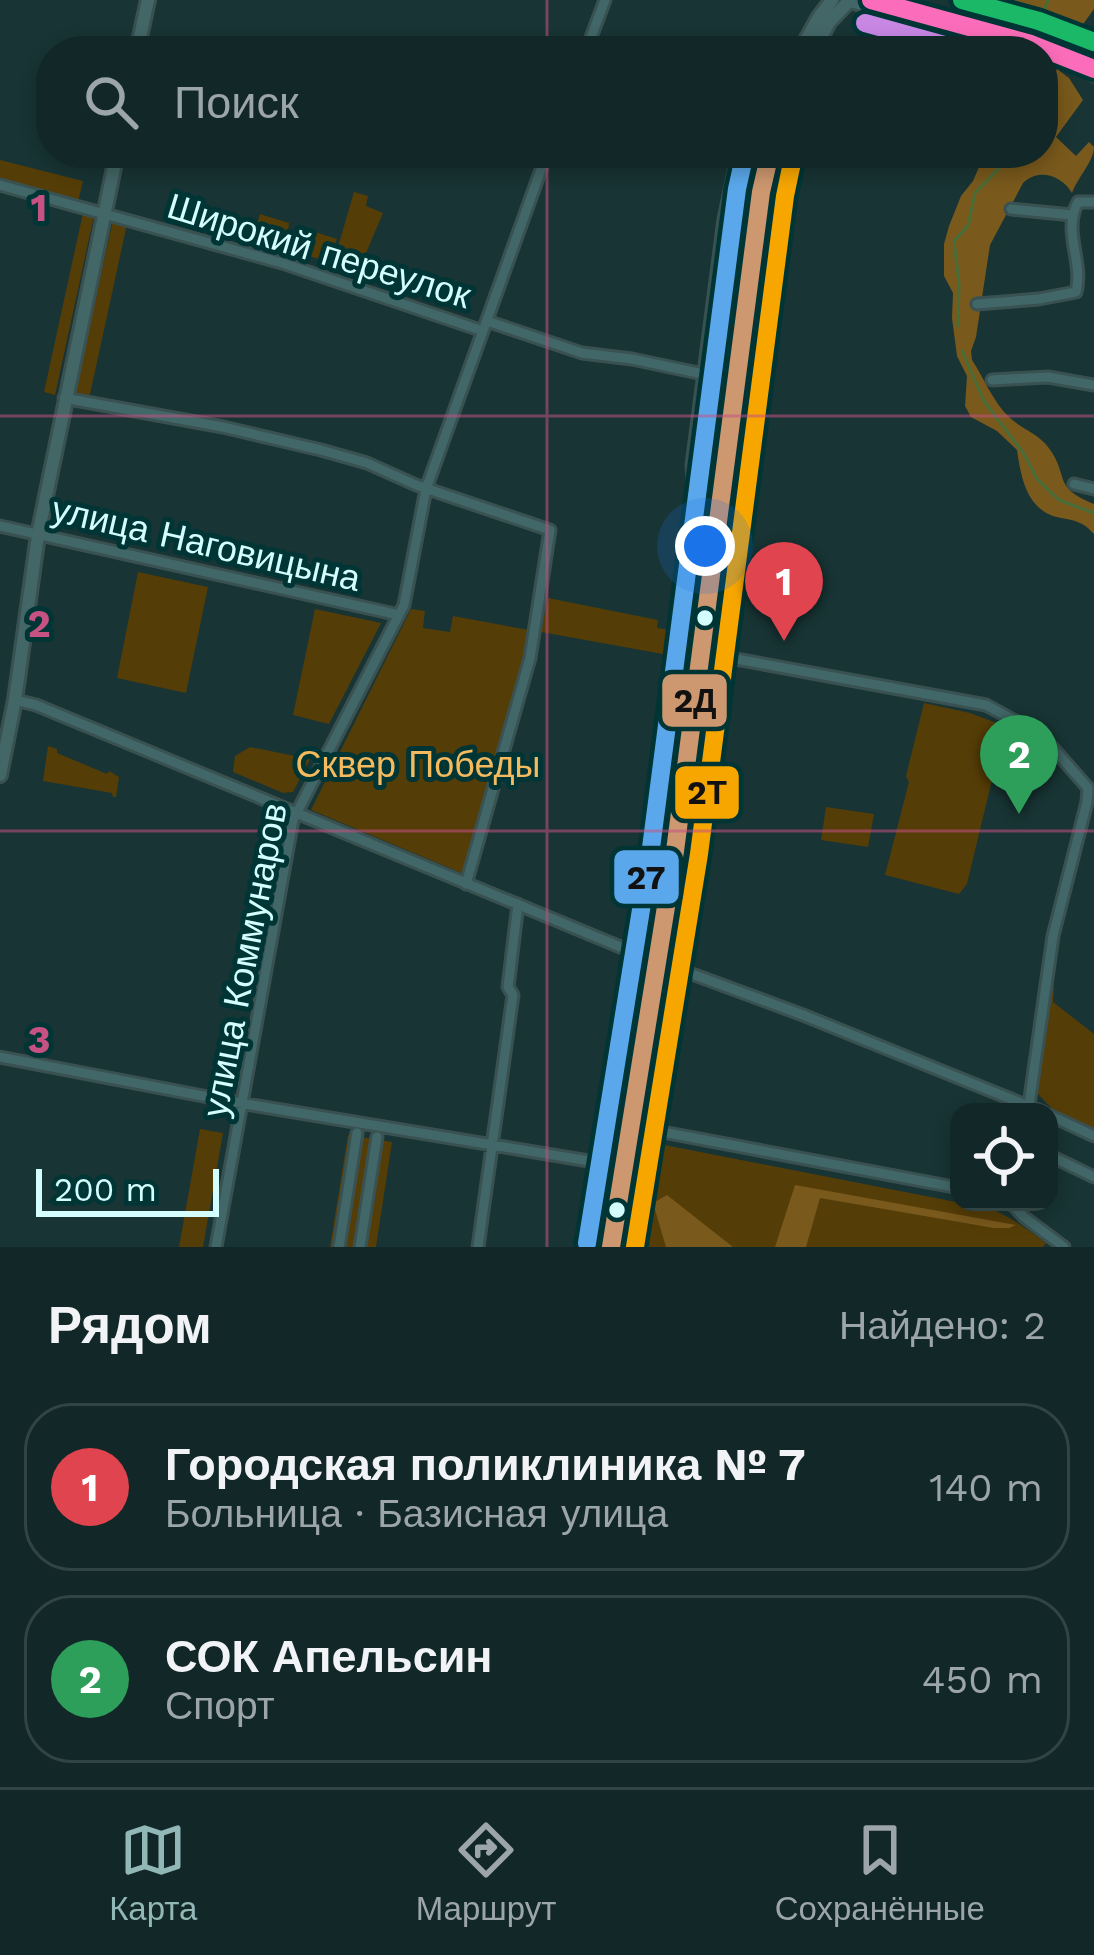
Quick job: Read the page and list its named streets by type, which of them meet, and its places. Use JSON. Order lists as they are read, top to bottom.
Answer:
{
  "streets": {
    "street": ["Широкий переулок", "улица Наговицына", "улица Коммунаров"]
  },
  "crossings": [
    ["Широкий переулок", "улица Коммунаров"],
    ["улица Наговицына", "улица Коммунаров"]
  ],
  "parks": ["Сквер Победы"],
  "lines": [
    "tram line 7",
    "tram line 2",
    "transit line 2Д",
    "transit line 2Т",
    "transit line 27"
  ],
  "scale_bar": "200 m",
  "page": {
    "search": "Поиск",
    "pins": ["1", "2"],
    "scale": "200 m",
    "heading": ["Рядом", "Найдено: 2"],
    "list": [
      {
        "mark": "1",
        "name": "Городская поликлиника № 7",
        "note": "Больница · Базисная улица",
        "value": "140 m"
      },
      {
        "mark": "2",
        "name": "СОК Апельсин",
        "note": "Спорт",
        "value": "450 m"
      }
    ],
    "nav": ["Карта", "Маршрут", "Сохранённые"]
  },
  "grid": {
    "rows": ["1", "2", "3"]
  }
}
